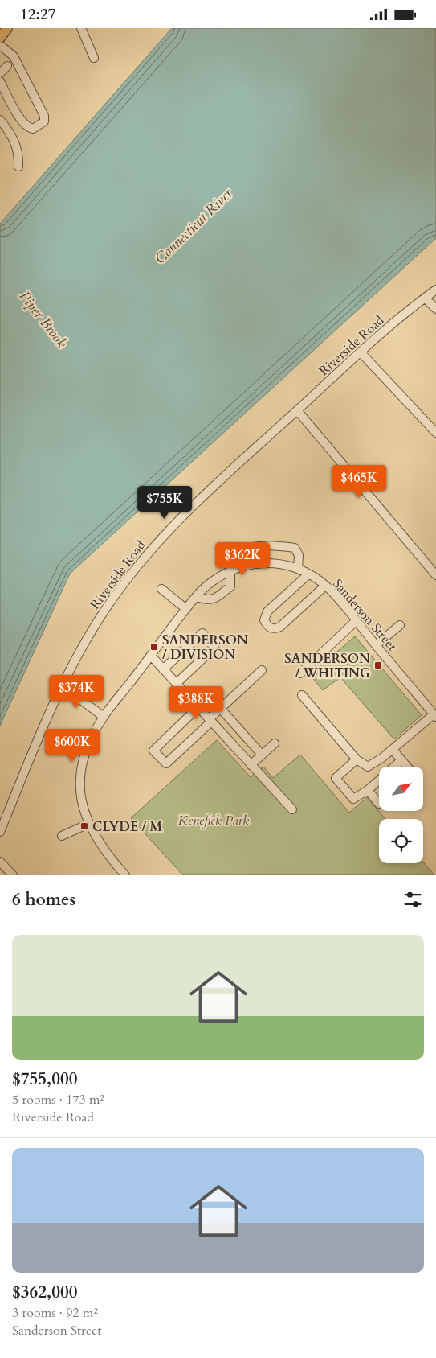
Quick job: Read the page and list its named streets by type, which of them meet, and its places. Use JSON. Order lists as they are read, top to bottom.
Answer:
{
  "streets": {
    "street": ["Riverside Road", "Sanderson Street"]
  },
  "water": ["Connecticut River", "Piper Brook"],
  "parks": ["Kenefick Park"],
  "places": {
    "transit": ["SANDERSON / DIVISION", "SANDERSON / WHITING", "CLYDE / M"]
  },
  "north": "top right",
  "page": {
    "status": "12:27",
    "price": [
      "$465K",
      "$755K",
      "$362K",
      "$374K",
      "$388K",
      "$600K"
    ],
    "heading": "6 homes",
    "list": [
      {
        "name": "$755,000",
        "note": "5 rooms · 173 m² · Riverside Road"
      },
      {
        "name": "$362,000",
        "note": "3 rooms · 92 m² · Sanderson Street"
      }
    ]
  }
}
